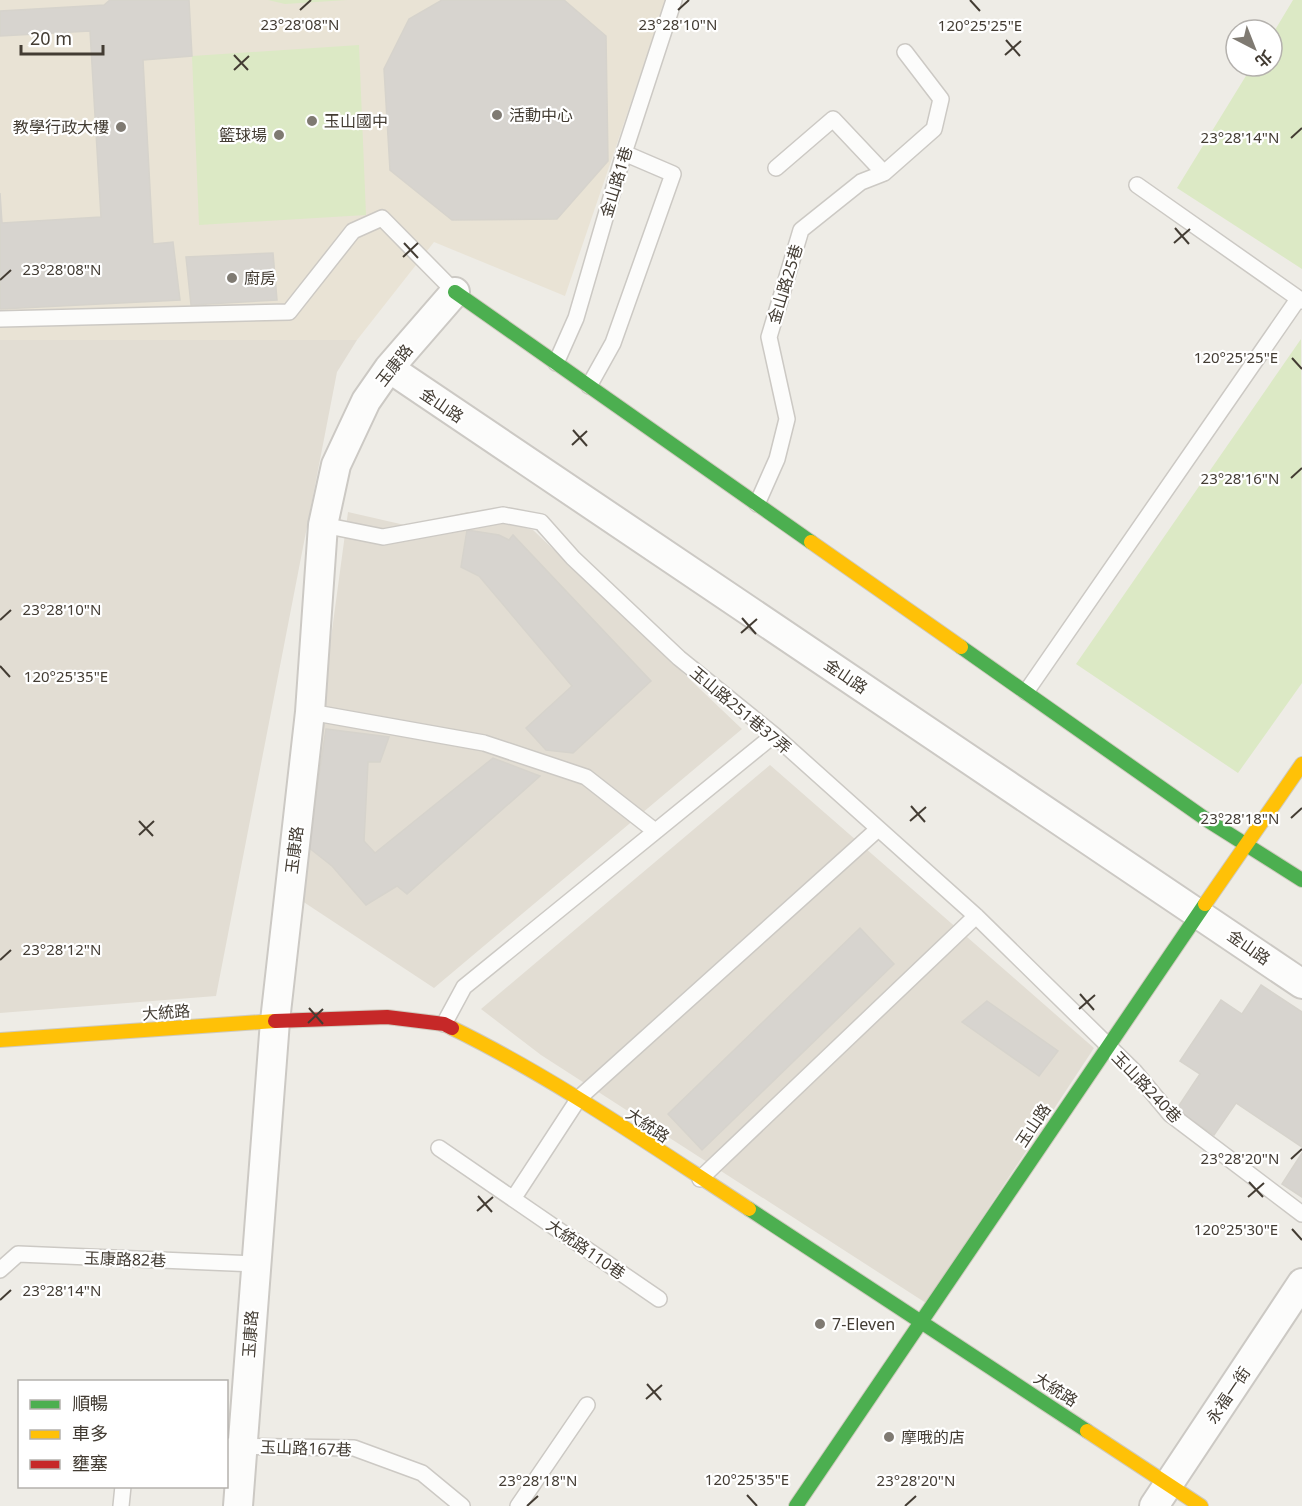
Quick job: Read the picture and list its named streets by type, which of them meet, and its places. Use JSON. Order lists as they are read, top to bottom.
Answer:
{
  "streets": {
    "street": [
      "玉康路",
      "金山路",
      "大統路",
      "玉山路",
      "永福一街"
    ],
    "lane": [
      "金山路1巷",
      "金山路25巷",
      "玉山路251巷37弄",
      "玉山路240巷",
      "大統路110巷",
      "玉康路82巷",
      "玉山路167巷"
    ]
  },
  "crossings": [
    ["玉康路", "金山路"],
    ["玉康路", "玉山路251巷37弄"],
    ["玉康路", "大統路"],
    ["玉康路", "玉康路82巷"],
    ["玉康路", "玉山路167巷"],
    ["金山路", "玉山路"],
    ["玉山路251巷37弄", "玉山路240巷"],
    ["玉山路251巷37弄", "玉山路"],
    ["大統路", "玉山路"],
    ["大統路", "永福一街"],
    ["玉山路240巷", "玉山路"]
  ],
  "places": [
    "活動中心",
    "玉山國中",
    "教學行政大樓",
    "籃球場",
    "廚房",
    "7-Eleven",
    "摩哦的店"
  ],
  "legend": ["順暢", "車多", "壅塞"],
  "scale_bar": "20 m",
  "north": "bottom right",
  "coordinates": [
    "23°28'08\"N",
    "23°28'10\"N",
    "120°25'25\"E",
    "23°28'14\"N",
    "23°28'16\"N",
    "120°25'35\"E",
    "23°28'18\"N",
    "23°28'12\"N",
    "23°28'20\"N",
    "120°25'30\"E"
  ]
}
